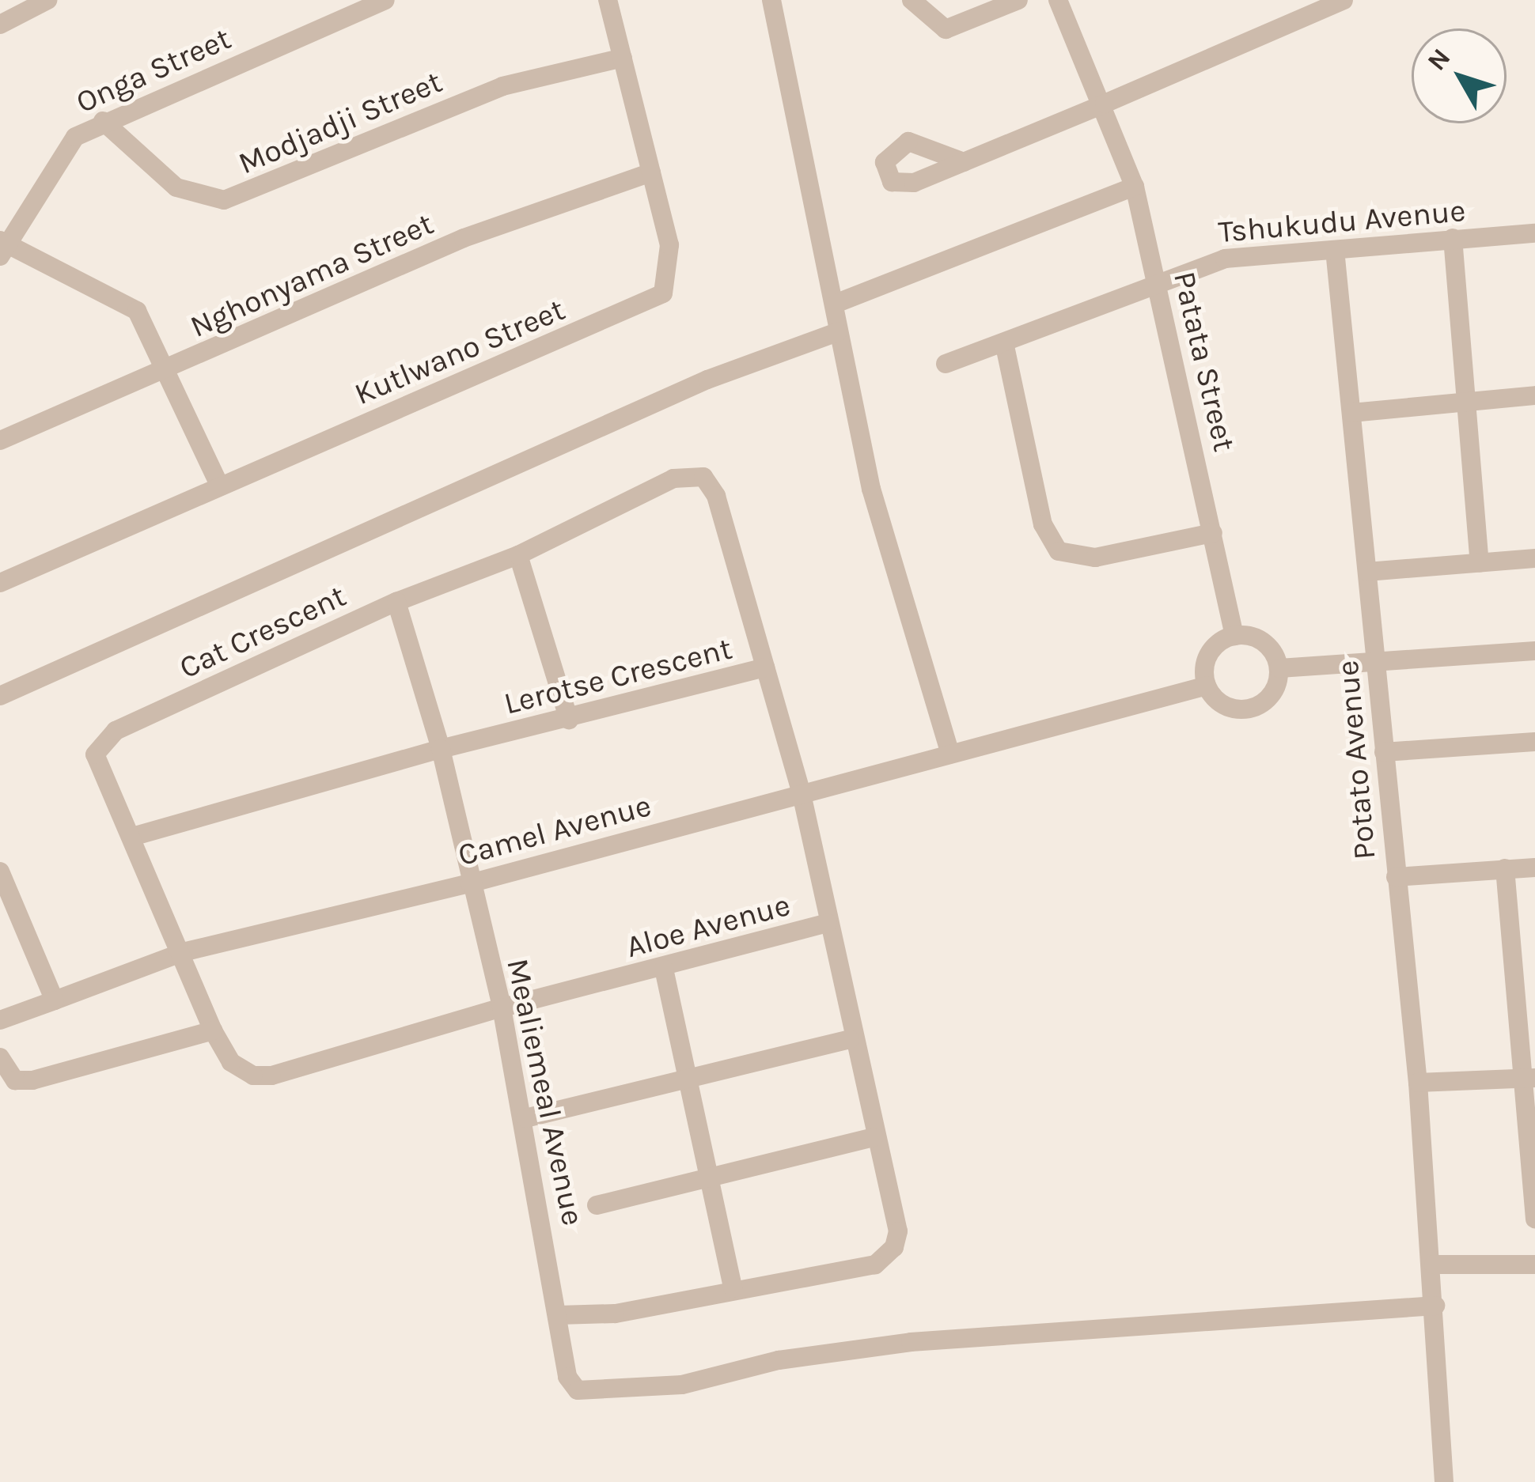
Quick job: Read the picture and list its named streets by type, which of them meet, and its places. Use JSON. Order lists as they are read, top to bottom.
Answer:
{
  "streets": {
    "street": [
      "Onga Street",
      "Modjadji Street",
      "Tshukudu Avenue",
      "Nghonyama Street",
      "Kutlwano Street",
      "Patata Street",
      "Cat Crescent",
      "Lerotse Crescent",
      "Potato Avenue",
      "Camel Avenue",
      "Aloe Avenue",
      "Mealiemeal Avenue"
    ]
  },
  "crossings": [
    ["Onga Street", "Modjadji Street"],
    ["Modjadji Street", "Kutlwano Street"],
    ["Tshukudu Avenue", "Patata Street"],
    ["Tshukudu Avenue", "Potato Avenue"],
    ["Nghonyama Street", "Kutlwano Street"],
    ["Patata Street", "Camel Avenue"],
    ["Cat Crescent", "Lerotse Crescent"],
    ["Cat Crescent", "Camel Avenue"],
    ["Cat Crescent", "Aloe Avenue"],
    ["Cat Crescent", "Mealiemeal Avenue"],
    ["Potato Avenue", "Mealiemeal Avenue"],
    ["Camel Avenue", "Aloe Avenue"],
    ["Camel Avenue", "Mealiemeal Avenue"],
    ["Aloe Avenue", "Mealiemeal Avenue"]
  ],
  "north": "top left"
}
